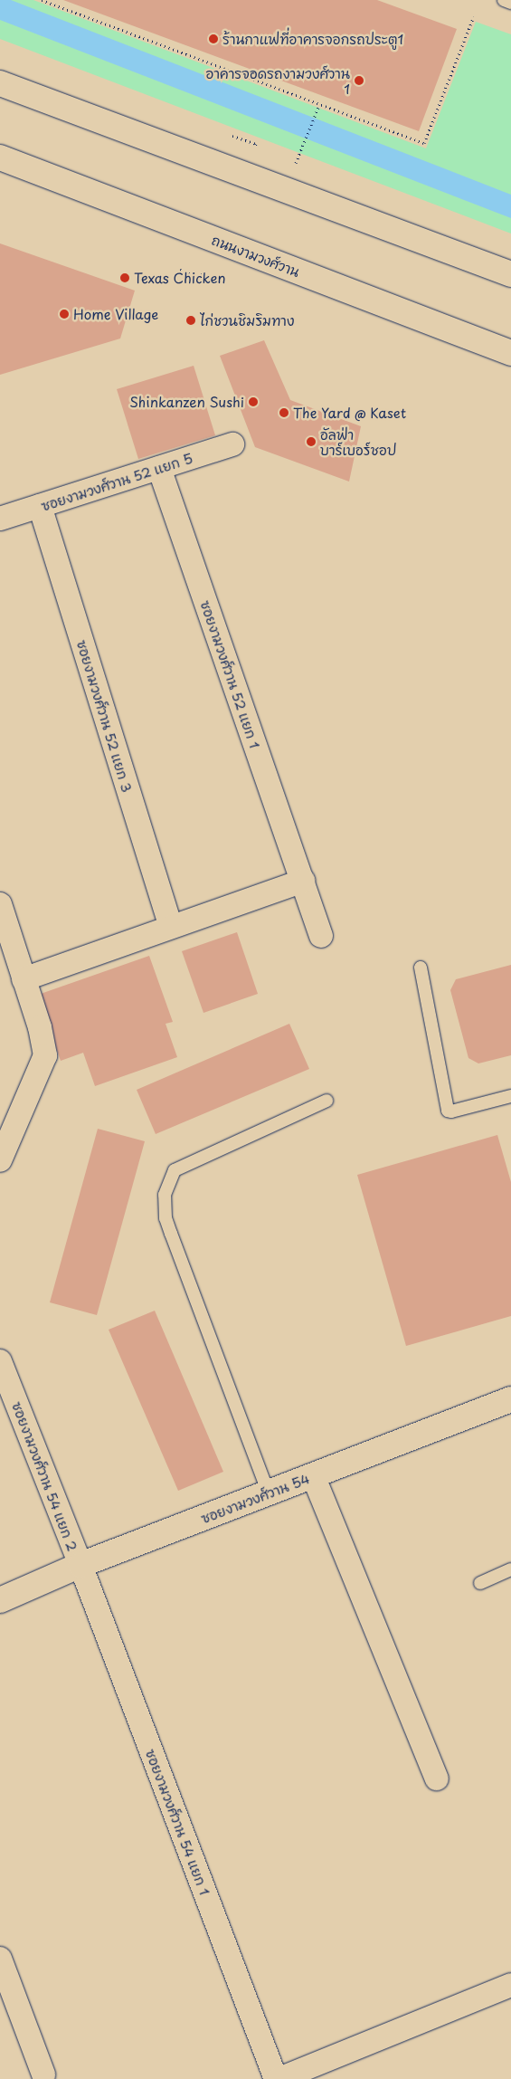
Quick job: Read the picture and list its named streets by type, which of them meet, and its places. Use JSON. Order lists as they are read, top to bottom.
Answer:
{
  "streets": {
    "main road": ["ถนนงามวงศ์วาน", "ซอยงามวงศ์วาน 54"],
    "street": [
      "ซอยงามวงศ์วาน 52 แยก 5",
      "ซอยงามวงศ์วาน 52 แยก 1",
      "ซอยงามวงศ์วาน 52 แยก 3",
      "ซอยงามวงศ์วาน 54 แยก 2",
      "ซอยงามวงศ์วาน 54 แยก 1"
    ]
  },
  "crossings": [
    ["ซอยงามวงศ์วาน 52 แยก 5", "ซอยงามวงศ์วาน 52 แยก 1"],
    ["ซอยงามวงศ์วาน 52 แยก 5", "ซอยงามวงศ์วาน 52 แยก 3"],
    ["ซอยงามวงศ์วาน 54 แยก 2", "ซอยงามวงศ์วาน 54"],
    ["ซอยงามวงศ์วาน 54 แยก 2", "ซอยงามวงศ์วาน 54 แยก 1"],
    ["ซอยงามวงศ์วาน 54", "ซอยงามวงศ์วาน 54 แยก 1"]
  ],
  "places": [
    "ร้านกาแฟที่อาคารจอกรถประตู1",
    "อาคารจอดรถงามวงศ์วาน 1",
    "Texas Chicken",
    "Home Village",
    "ไก่ชวนชิมริมทาง",
    "Shinkanzen Sushi",
    "The Yard @ Kaset",
    "อัลฟ่า บาร์เบอร์ชอป"
  ]
}
